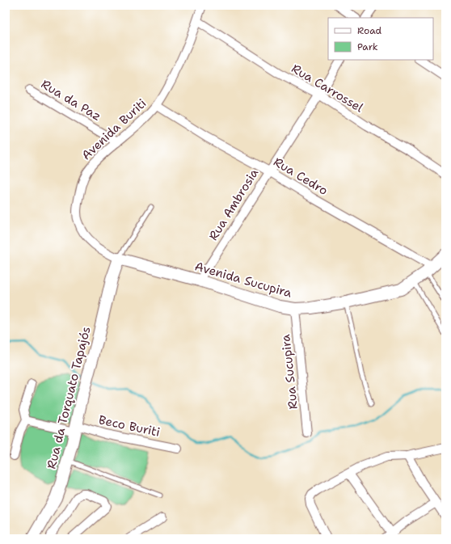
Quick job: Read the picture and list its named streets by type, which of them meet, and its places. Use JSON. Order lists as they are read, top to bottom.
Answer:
{
  "streets": {
    "street": [
      "Rua Carrossel",
      "Rua da Paz",
      "Avenida Buriti",
      "Rua Cedro",
      "Rua Ambrosia",
      "Avenida Sucupira",
      "Rua Sucupira",
      "Rua da Torquato Tapajós",
      "Beco Buriti"
    ]
  },
  "crossings": [
    ["Rua Carrossel", "Avenida Buriti"],
    ["Rua Carrossel", "Rua Ambrosia"],
    ["Rua da Paz", "Avenida Buriti"],
    ["Avenida Buriti", "Rua Cedro"],
    ["Avenida Buriti", "Avenida Sucupira"],
    ["Avenida Buriti", "Rua da Torquato Tapajós"],
    ["Rua Cedro", "Rua Ambrosia"],
    ["Rua Cedro", "Avenida Sucupira"],
    ["Rua Ambrosia", "Avenida Sucupira"],
    ["Avenida Sucupira", "Rua Sucupira"],
    ["Avenida Sucupira", "Rua da Torquato Tapajós"],
    ["Rua da Torquato Tapajós", "Beco Buriti"]
  ],
  "legend": ["Road", "Park"]
}
